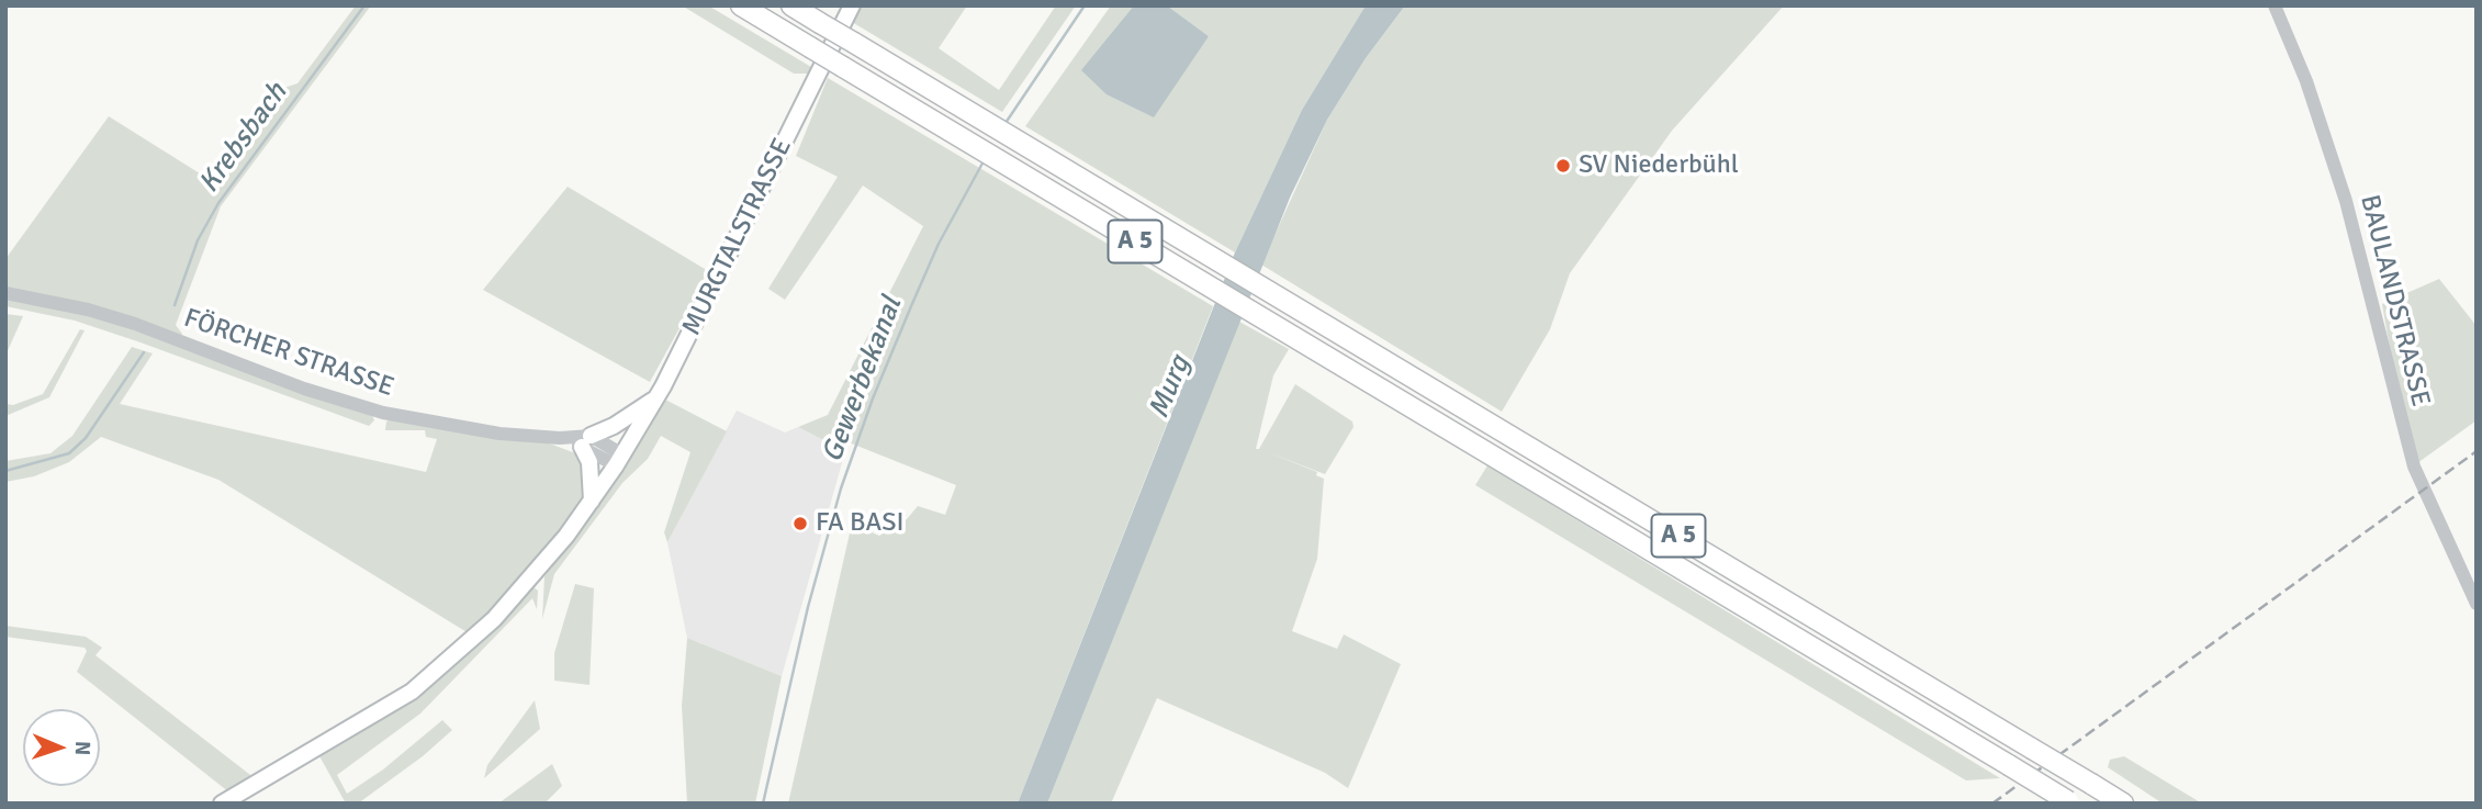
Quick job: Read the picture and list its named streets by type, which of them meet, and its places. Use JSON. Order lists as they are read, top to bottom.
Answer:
{
  "streets": {
    "highway": ["A 5"],
    "main road": ["MURGTALSTRASSE"],
    "street": ["BAULANDSTRASSE", "FÖRCHER STRASSE"]
  },
  "water": ["Krebsbach", "Gewerbekanal", "Murg"],
  "places": ["SV Niederbühl", "FA BASI"],
  "north": "right"
}
